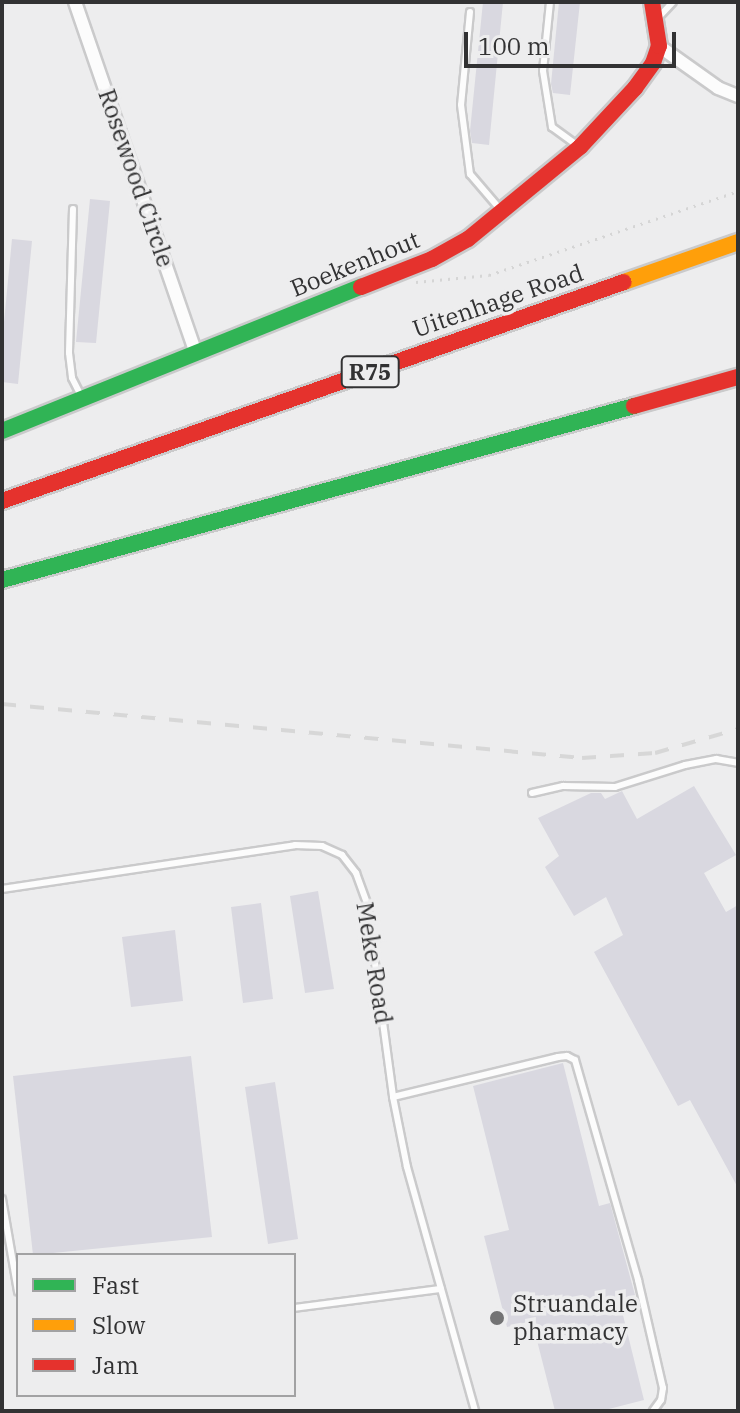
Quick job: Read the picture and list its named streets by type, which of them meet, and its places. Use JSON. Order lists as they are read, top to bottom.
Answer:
{
  "streets": {
    "main road": ["Boekenhout", "Uitenhage Road", "R75"],
    "street": ["Rosewood Circle"],
    "lane": ["Meke Road"]
  },
  "crossings": [
    ["Rosewood Circle", "Boekenhout"]
  ],
  "places": ["Struandale pharmacy"],
  "legend": ["Fast", "Slow", "Jam"],
  "scale_bar": "100 m"
}
